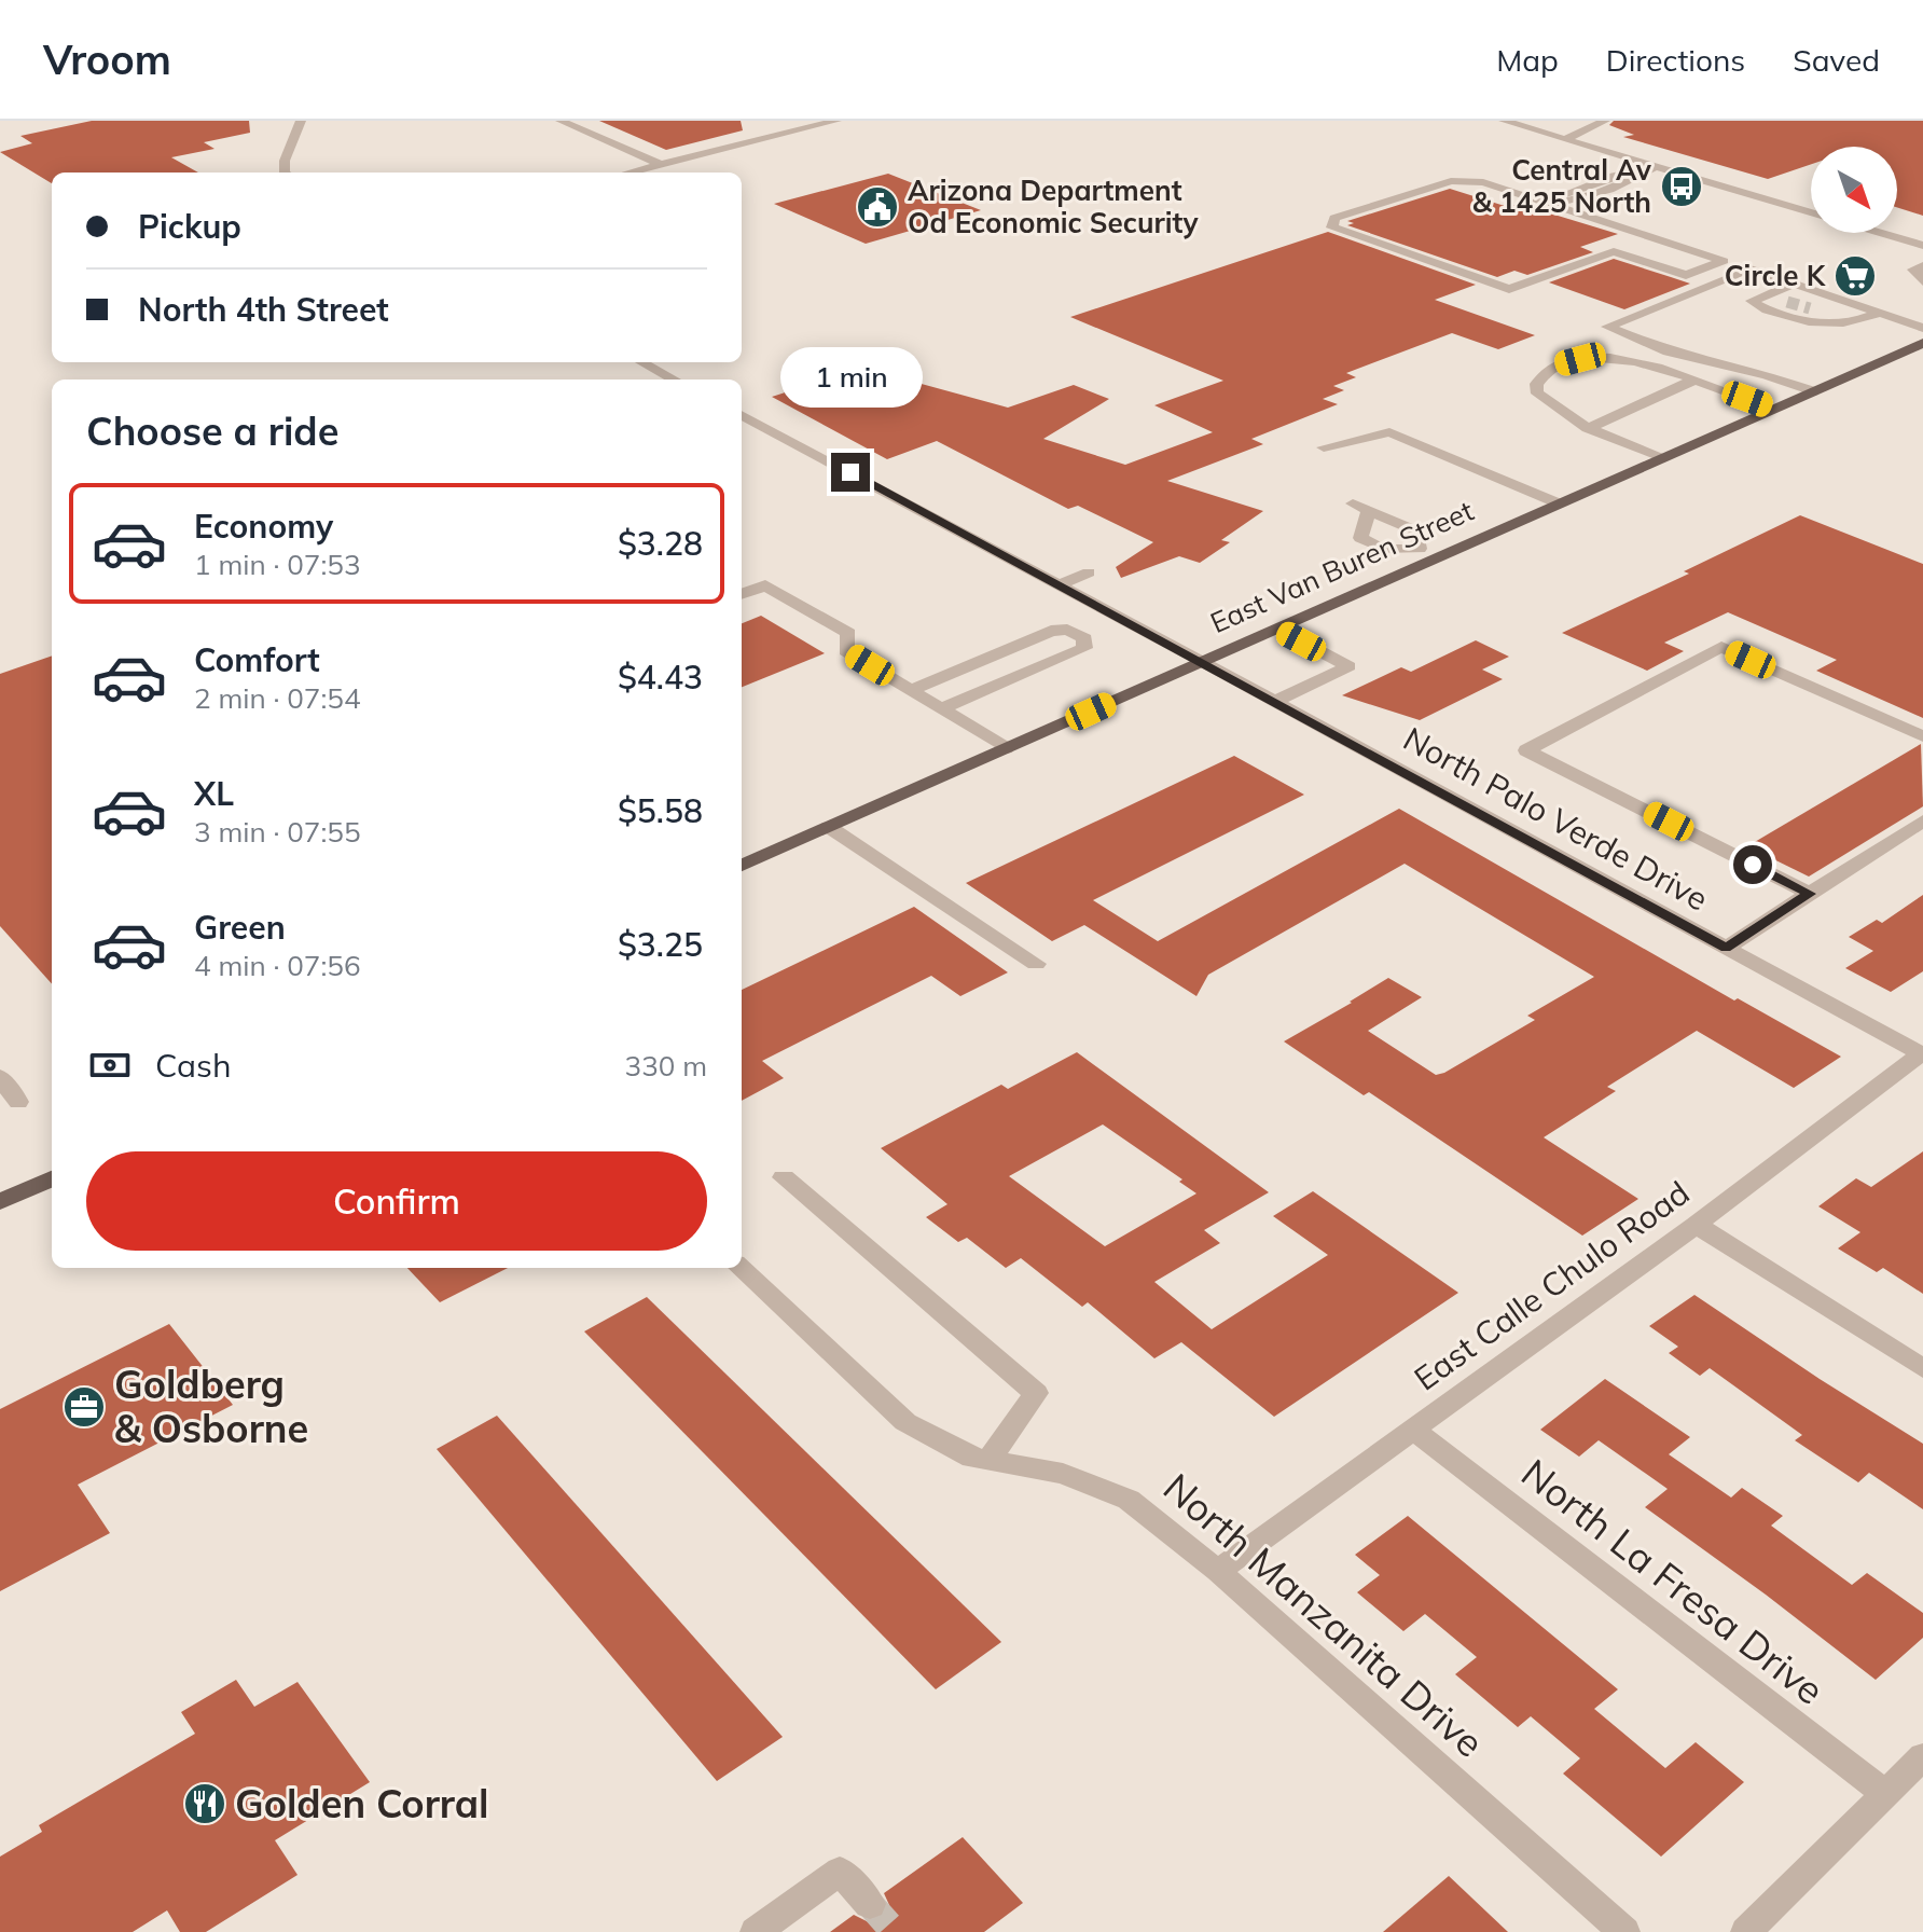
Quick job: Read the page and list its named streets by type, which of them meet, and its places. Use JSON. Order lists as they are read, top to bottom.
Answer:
{
  "streets": {
    "main road": ["East Van Buren Street"],
    "street": [
      "North Palo Verde Drive",
      "East Calle Chulo Road",
      "North La Fresa Drive",
      "North Manzanita Drive"
    ]
  },
  "crossings": [
    ["East Van Buren Street", "North Palo Verde Drive"],
    ["North Palo Verde Drive", "East Calle Chulo Road"],
    ["East Calle Chulo Road", "North La Fresa Drive"],
    ["East Calle Chulo Road", "North Manzanita Drive"]
  ],
  "places": {
    "bus stop": ["Central Av & 1425 North"],
    "public building": ["Arizona Department Od Economic Security"],
    "supermarket": ["Circle K"],
    "office": ["Goldberg & Osborne"],
    "restaurant": ["Golden Corral"]
  },
  "north": "bottom right",
  "page": {
    "header": "Vroom",
    "nav": ["Map", "Directions", "Saved"],
    "banner": ["Pickup", "North 4th Street"],
    "bubble": "1 min",
    "heading": "Choose a ride",
    "list": [
      {
        "name": "Economy",
        "note": "1 min · 07:53",
        "value": "$3.28"
      },
      {
        "name": "Comfort",
        "note": "2 min · 07:54",
        "value": "$4.43"
      },
      {
        "name": "XL",
        "note": "3 min · 07:55",
        "value": "$5.58"
      },
      {
        "name": "Green",
        "note": "4 min · 07:56",
        "value": "$3.25"
      }
    ],
    "pay": ["Cash", "330 m"],
    "buttons": "Confirm"
  }
}
